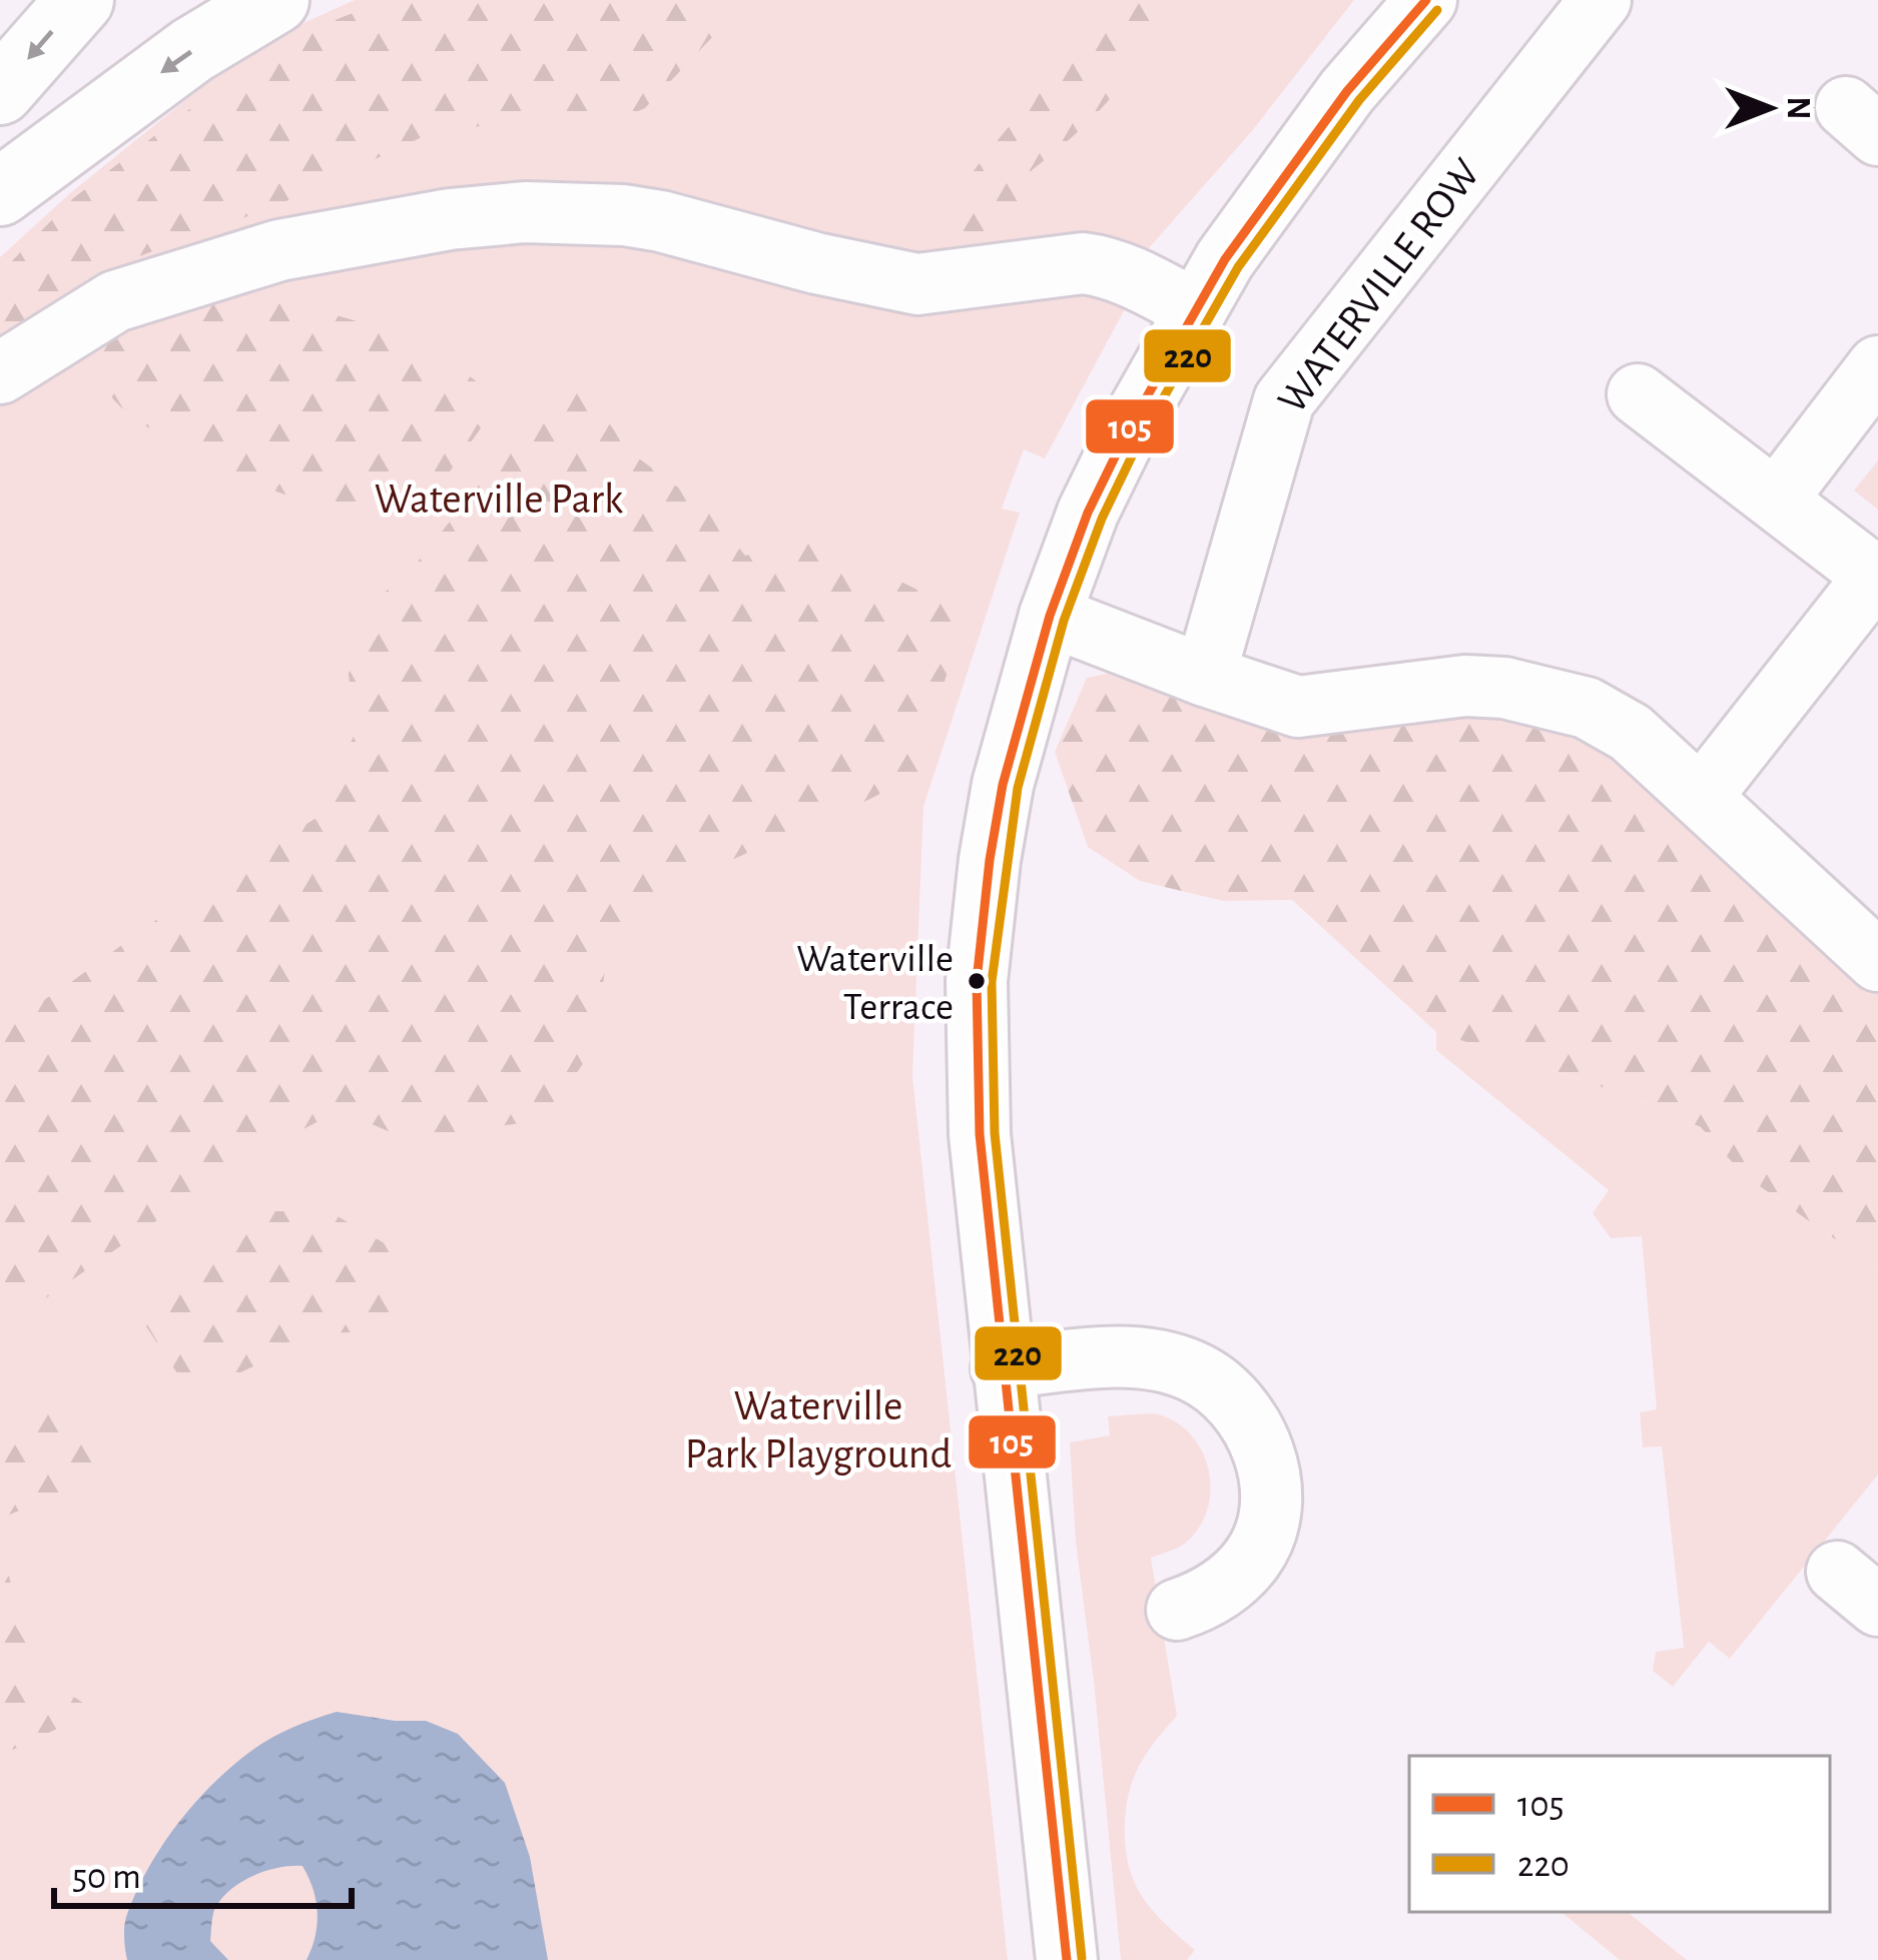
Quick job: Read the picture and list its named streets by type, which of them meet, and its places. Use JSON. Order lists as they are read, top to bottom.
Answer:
{
  "streets": {
    "street": ["WATERVILLE ROW"]
  },
  "parks": ["Waterville Park", "Waterville Park Playground"],
  "places": ["Waterville Terrace"],
  "lines": ["transit line 105", "transit line 220"],
  "legend": ["105", "220"],
  "scale_bar": "50 m",
  "north": "right"
}
